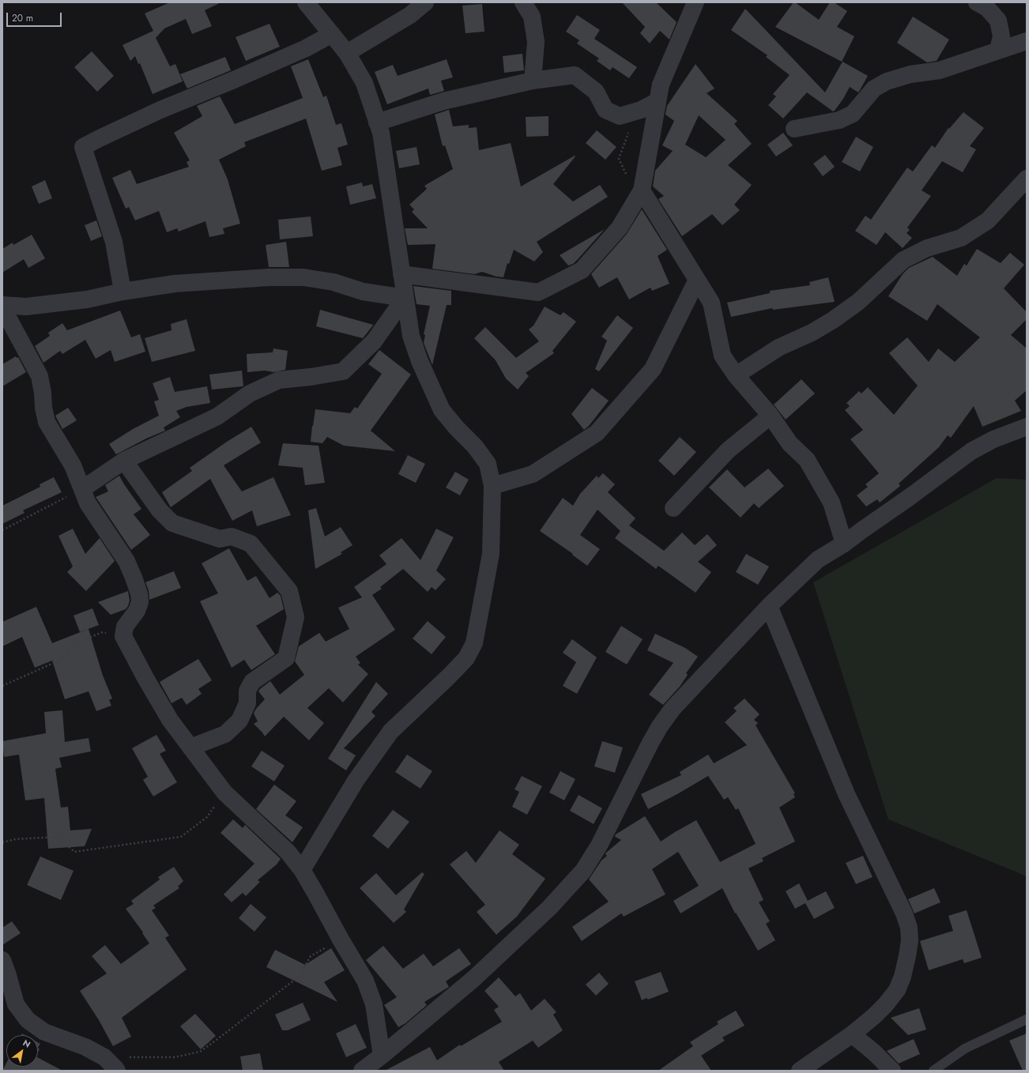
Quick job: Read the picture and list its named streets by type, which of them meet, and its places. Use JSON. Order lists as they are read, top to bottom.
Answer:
{
  "scale_bar": "20 m",
  "north": "top right"
}
